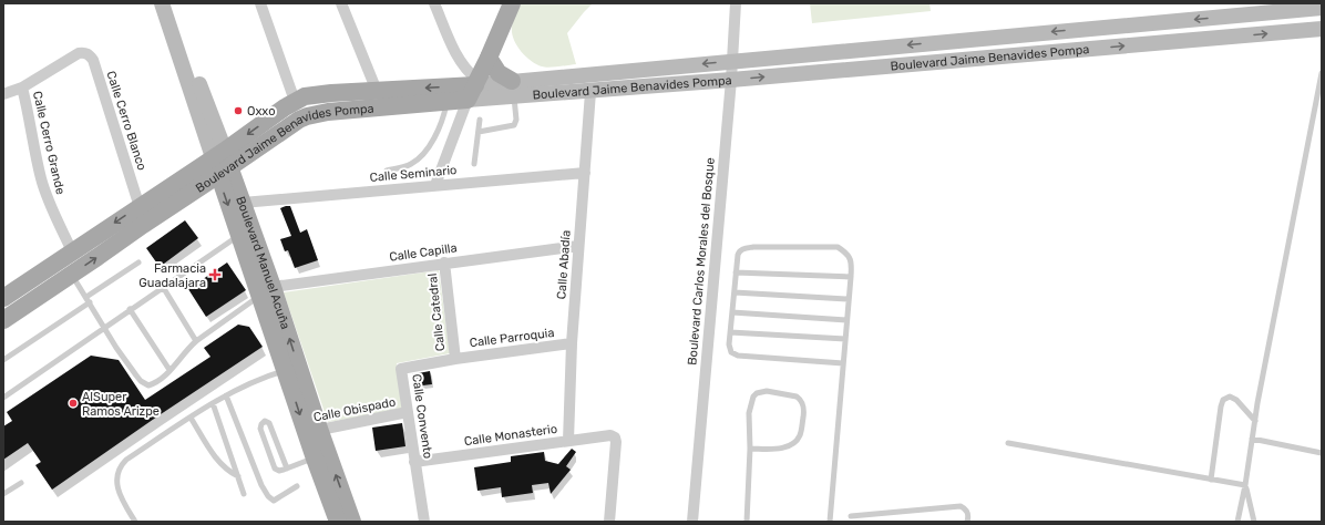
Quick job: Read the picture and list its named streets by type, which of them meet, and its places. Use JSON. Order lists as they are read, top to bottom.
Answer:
{
  "streets": {
    "main road": ["Boulevard Jaime Benavides Pompa", "Boulevard Manuel Acuña"],
    "street": [
      "Calle Cerro Blanco",
      "Calle Cerro Grande",
      "Calle Seminario",
      "Calle Capilla",
      "Boulevard Carlos Morales del Bosque",
      "Calle Abadía",
      "Calle Catedral",
      "Calle Parroquia",
      "Calle Obispado",
      "Calle Convento",
      "Calle Monasterio"
    ]
  },
  "crossings": [
    ["Boulevard Jaime Benavides Pompa", "Calle Cerro Blanco"],
    ["Boulevard Jaime Benavides Pompa", "Calle Cerro Grande"],
    ["Boulevard Jaime Benavides Pompa", "Boulevard Carlos Morales del Bosque"],
    ["Boulevard Jaime Benavides Pompa", "Boulevard Manuel Acuña"],
    ["Boulevard Jaime Benavides Pompa", "Calle Abadía"],
    ["Calle Cerro Blanco", "Calle Cerro Grande"],
    ["Calle Seminario", "Boulevard Manuel Acuña"],
    ["Calle Seminario", "Calle Abadía"],
    ["Calle Capilla", "Boulevard Manuel Acuña"],
    ["Calle Capilla", "Calle Abadía"],
    ["Calle Capilla", "Calle Catedral"],
    ["Boulevard Manuel Acuña", "Calle Obispado"],
    ["Calle Abadía", "Calle Parroquia"],
    ["Calle Abadía", "Calle Monasterio"],
    ["Calle Catedral", "Calle Parroquia"],
    ["Calle Catedral", "Calle Convento"],
    ["Calle Parroquia", "Calle Convento"],
    ["Calle Obispado", "Calle Convento"],
    ["Calle Convento", "Calle Monasterio"]
  ],
  "places": {
    "other": ["Oxxo", "AlSuper Ramos Arizpe"],
    "health": ["Farmacia Guadalajara"]
  }
}
